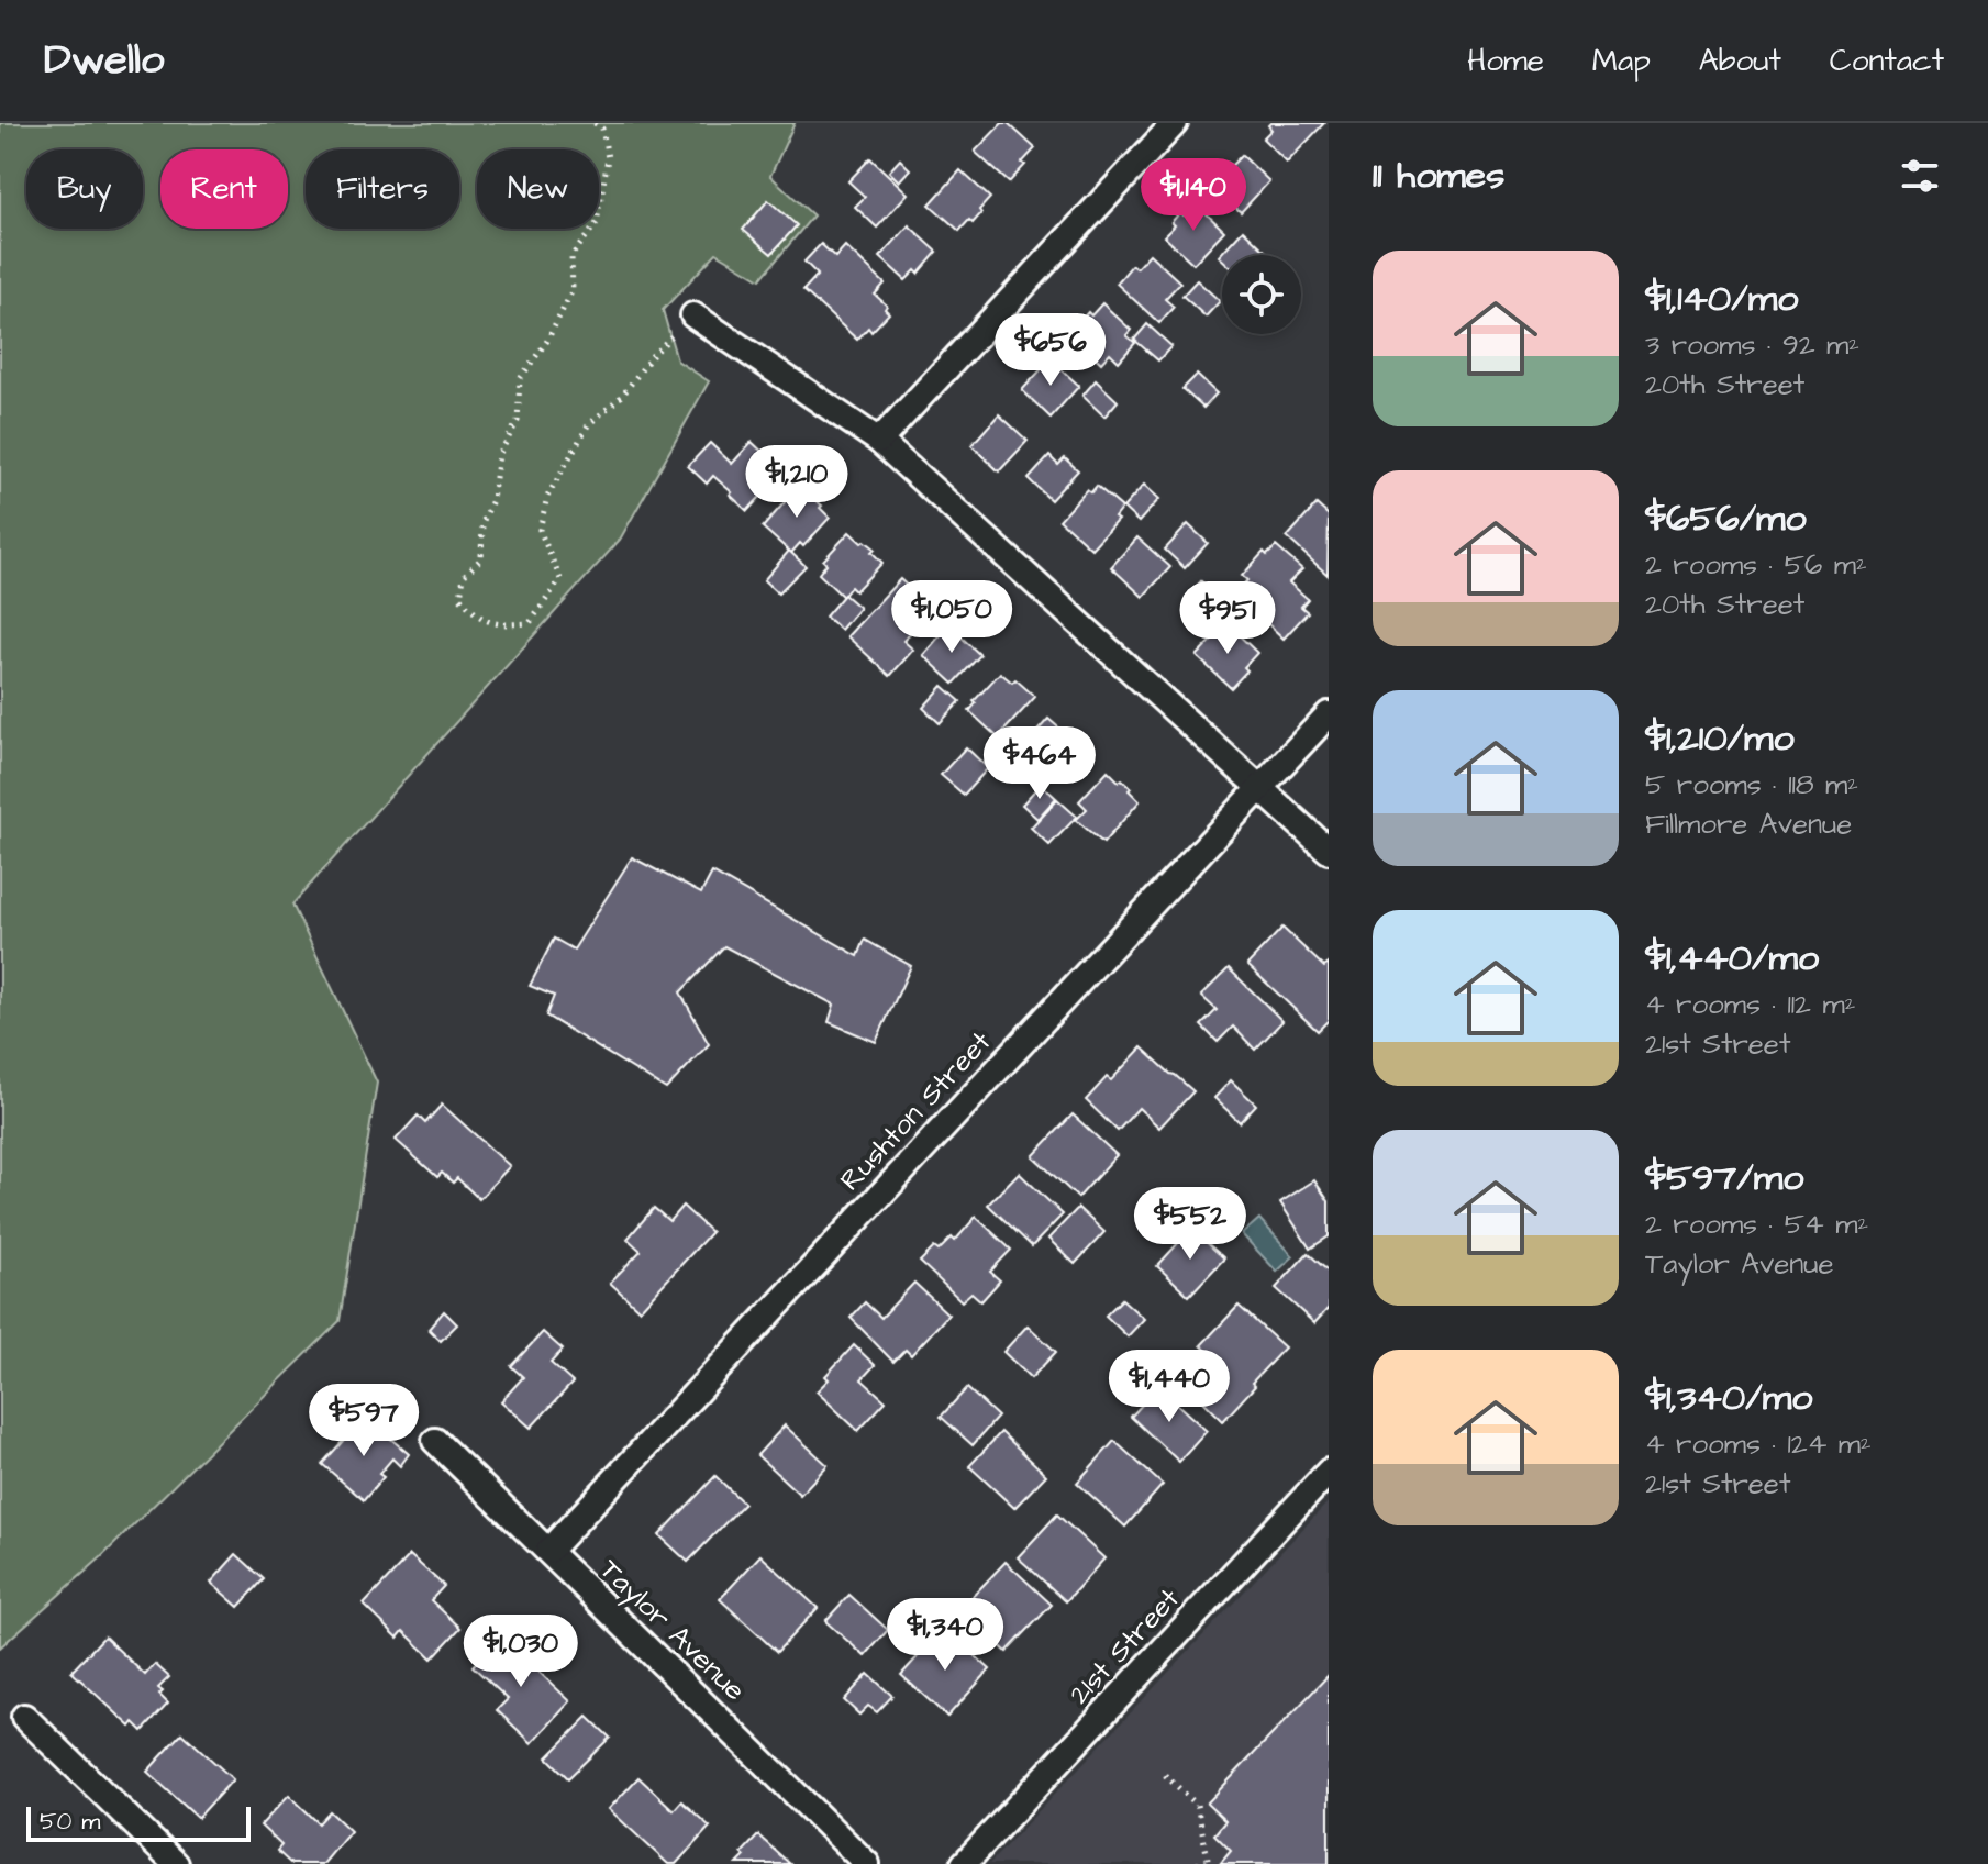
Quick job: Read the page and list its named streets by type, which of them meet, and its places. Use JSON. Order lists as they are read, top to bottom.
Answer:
{
  "streets": {
    "street": ["Rushton Street", "Taylor Avenue", "21st Street"]
  },
  "crossings": [
    ["Rushton Street", "Taylor Avenue"]
  ],
  "scale_bar": "50 m",
  "page": {
    "header": "Dwello",
    "nav": [
      "Home",
      "Map",
      "About",
      "Contact"
    ],
    "heading": "11 homes",
    "chip": [
      "Buy",
      "Rent",
      "Filters",
      "New"
    ],
    "price": [
      "$1,140",
      "$656",
      "$1,210",
      "$1,050",
      "$951",
      "$464",
      "$552",
      "$1,440",
      "$597",
      "$1,340",
      "$1,030"
    ],
    "list": [
      {
        "name": "$1,140/mo",
        "note": "3 rooms · 92 m² · 20th Street"
      },
      {
        "name": "$656/mo",
        "note": "2 rooms · 56 m² · 20th Street"
      },
      {
        "name": "$1,210/mo",
        "note": "5 rooms · 118 m² · Fillmore Avenue"
      },
      {
        "name": "$1,440/mo",
        "note": "4 rooms · 112 m² · 21st Street"
      },
      {
        "name": "$597/mo",
        "note": "2 rooms · 54 m² · Taylor Avenue"
      },
      {
        "name": "$1,340/mo",
        "note": "4 rooms · 124 m² · 21st Street"
      }
    ],
    "scale": "50 m"
  }
}
